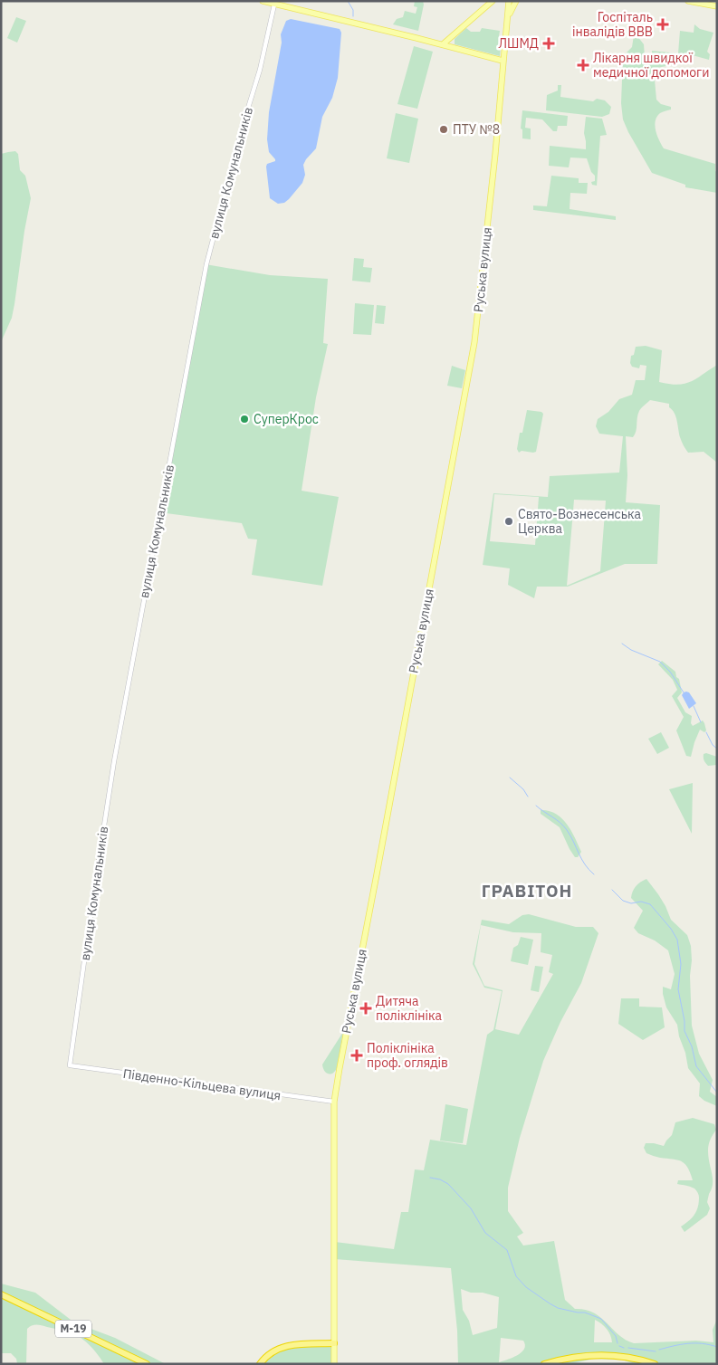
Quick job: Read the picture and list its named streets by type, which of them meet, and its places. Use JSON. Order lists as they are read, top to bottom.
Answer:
{
  "streets": {
    "highway": ["М-19"],
    "main road": ["Руська вулиця"],
    "street": ["вулиця Комунальників", "Південно-Кільцева вулиця"]
  },
  "crossings": [
    ["вулиця Комунальників", "Південно-Кільцева вулиця"],
    ["Руська вулиця", "Південно-Кільцева вулиця"]
  ],
  "districts": ["ГРАВІТОН"],
  "places": {
    "health": [
      "Госпіталь інвалідів ВВВ",
      "ЛШМД",
      "Лікарня швидкої медичної допомоги",
      "Дитяча поліклініка",
      "Поліклініка проф. оглядів"
    ],
    "other": ["ПТУ №8", "СуперКрос", "Свято-Вознесенська Церква"]
  }
}
